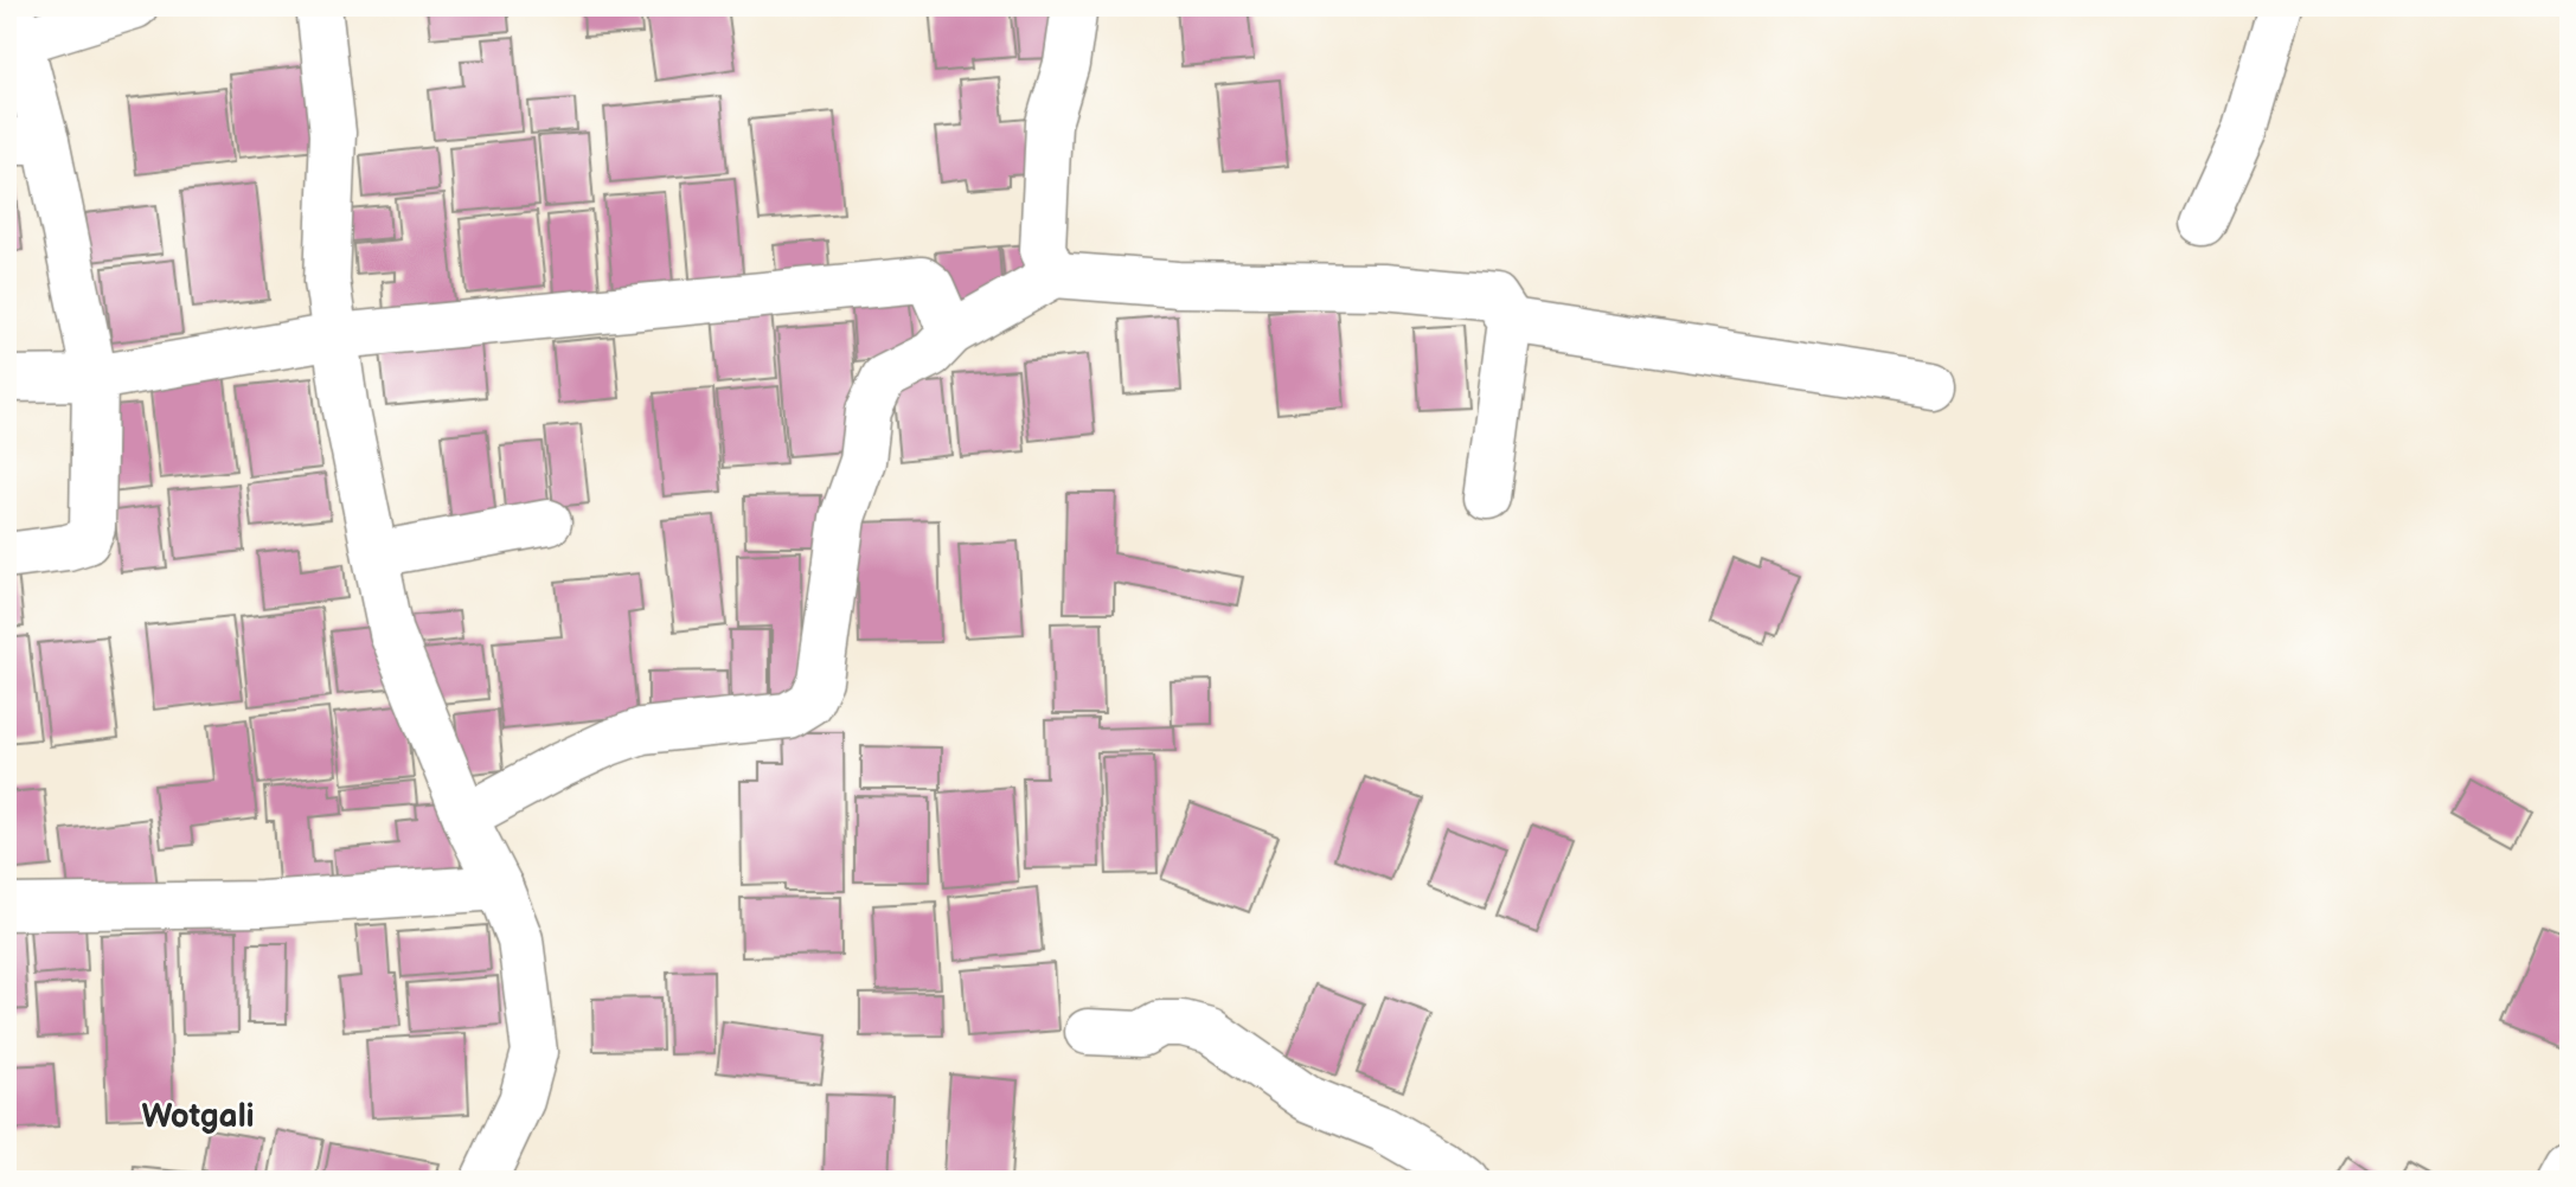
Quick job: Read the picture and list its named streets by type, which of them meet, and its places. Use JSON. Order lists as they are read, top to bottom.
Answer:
{
  "districts": ["Wotgali"]
}
